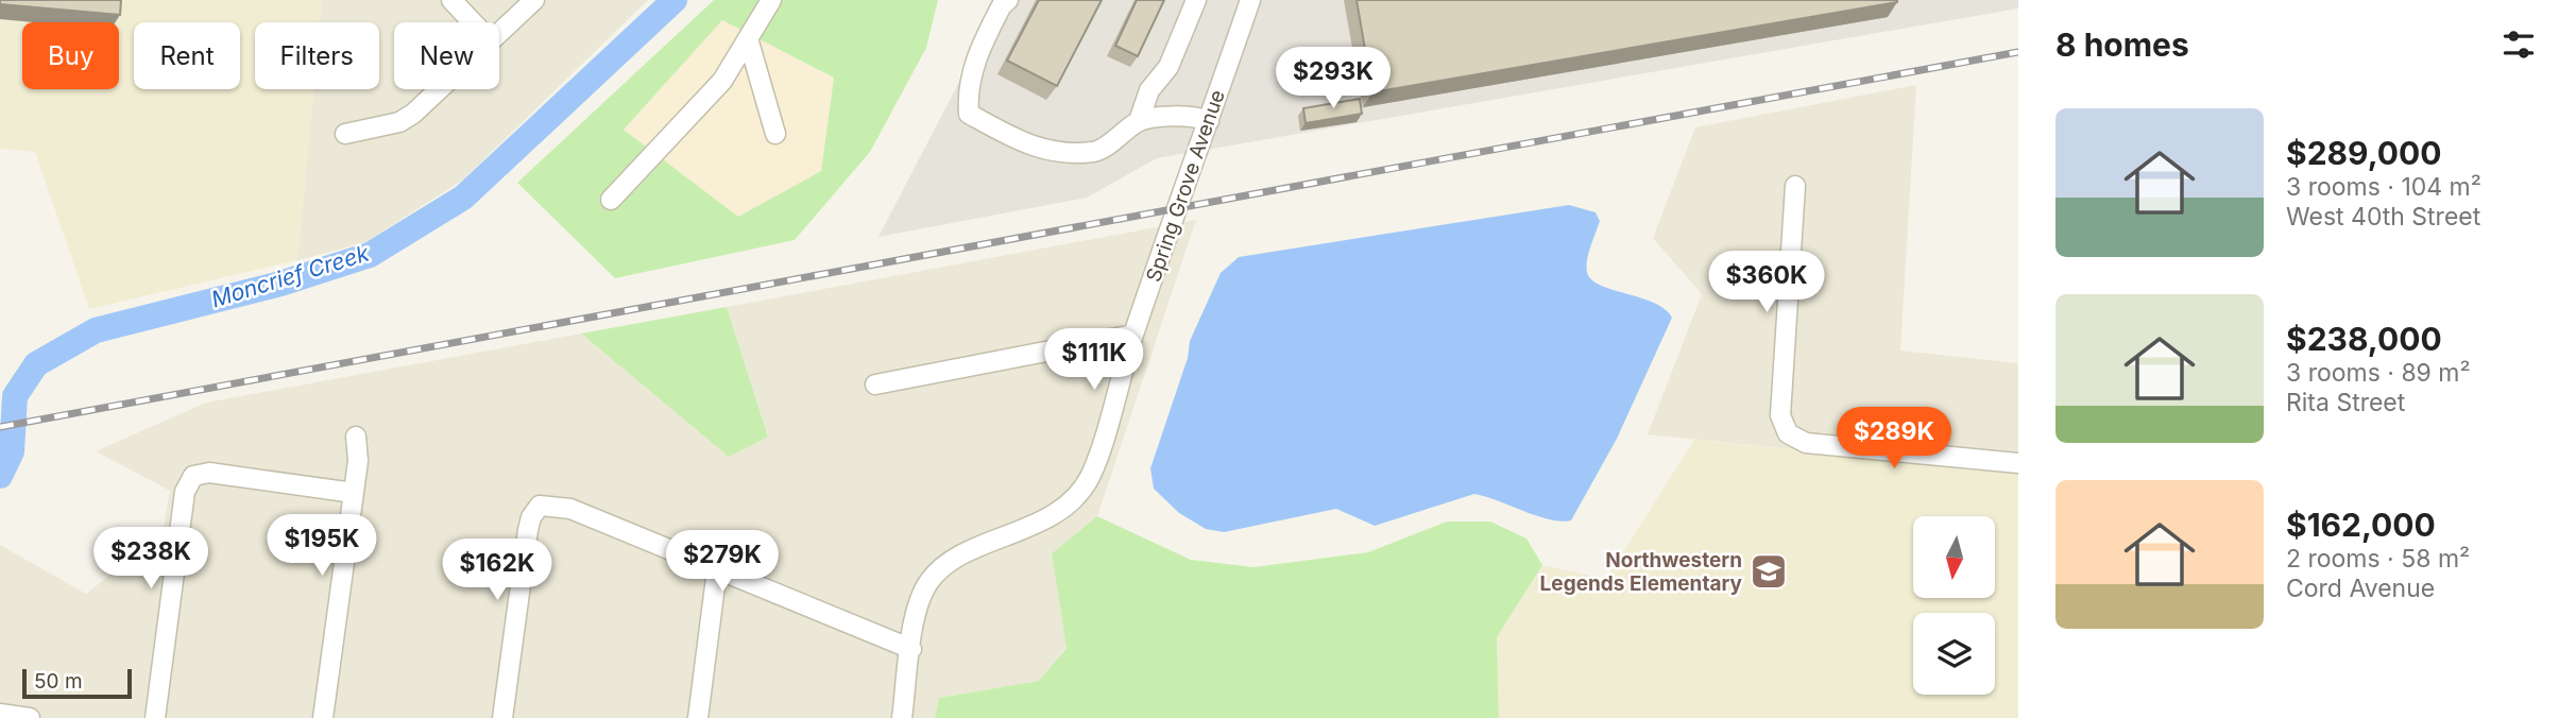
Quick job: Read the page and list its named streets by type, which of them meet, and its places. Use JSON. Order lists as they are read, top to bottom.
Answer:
{
  "streets": {
    "street": ["Spring Grove Avenue"]
  },
  "water": ["Moncrief Creek"],
  "places": {
    "school or university": ["Northwestern Legends Elementary"]
  },
  "scale_bar": "50 m",
  "north": "bottom",
  "page": {
    "heading": "8 homes",
    "chip": [
      "Buy",
      "Rent",
      "Filters",
      "New"
    ],
    "price": [
      "$293K",
      "$360K",
      "$111K",
      "$289K",
      "$195K",
      "$238K",
      "$279K",
      "$162K"
    ],
    "list": [
      {
        "name": "$289,000",
        "note": "3 rooms · 104 m² · West 40th Street"
      },
      {
        "name": "$238,000",
        "note": "3 rooms · 89 m² · Rita Street"
      },
      {
        "name": "$162,000",
        "note": "2 rooms · 58 m² · Cord Avenue"
      }
    ],
    "scale": "50 m"
  }
}
